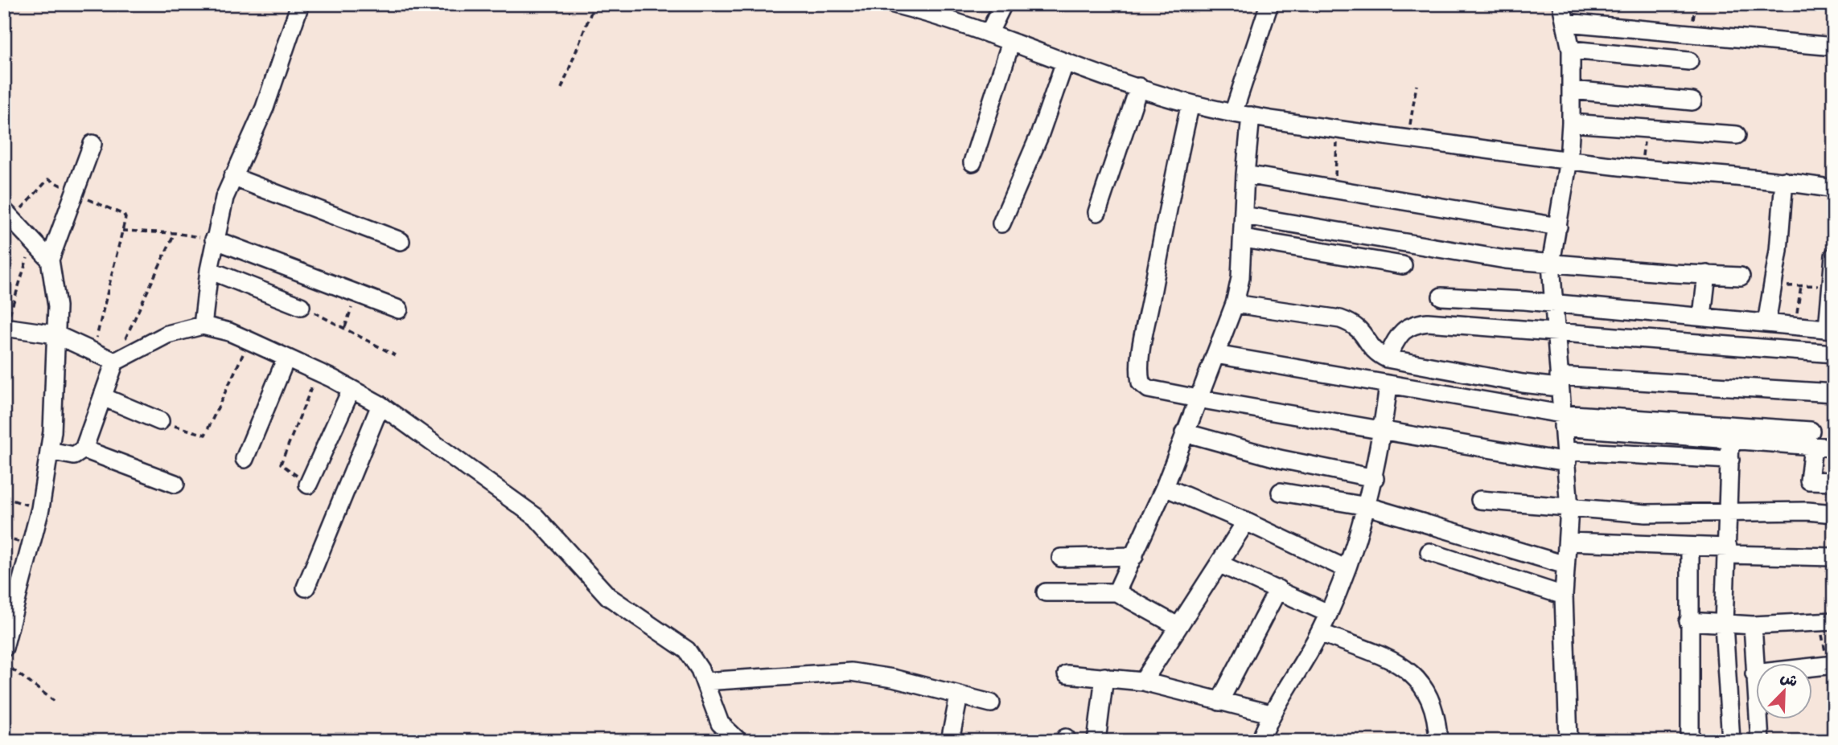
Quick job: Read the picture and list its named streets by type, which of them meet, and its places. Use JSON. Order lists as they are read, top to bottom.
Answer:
{
  "north": "top right"
}
